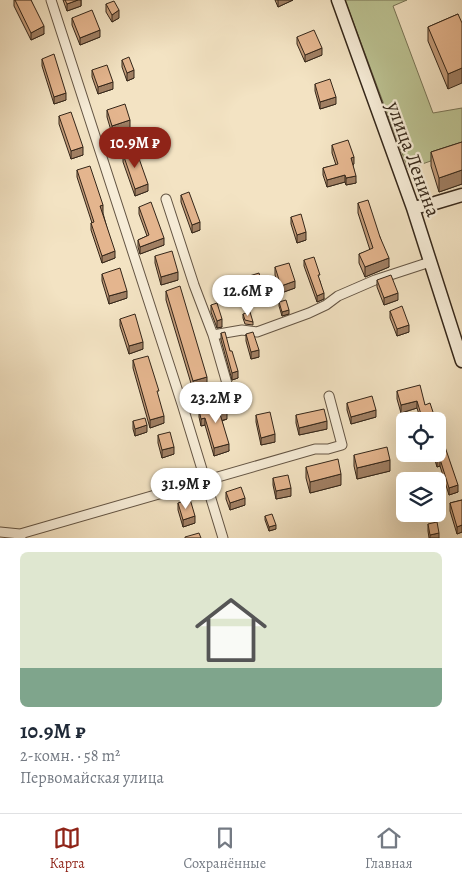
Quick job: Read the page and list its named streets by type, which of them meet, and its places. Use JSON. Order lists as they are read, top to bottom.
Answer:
{
  "streets": {
    "main road": ["улица Ленина"]
  },
  "page": {
    "price": [
      "10.9M ₽",
      "12.6M ₽",
      "23.2M ₽",
      "31.9M ₽"
    ],
    "list": [
      {
        "name": "10.9M ₽",
        "note": "2-комн. · 58 m² · Первомайская улица"
      }
    ],
    "tabs": ["Карта", "Сохранённые", "Главная"]
  }
}
